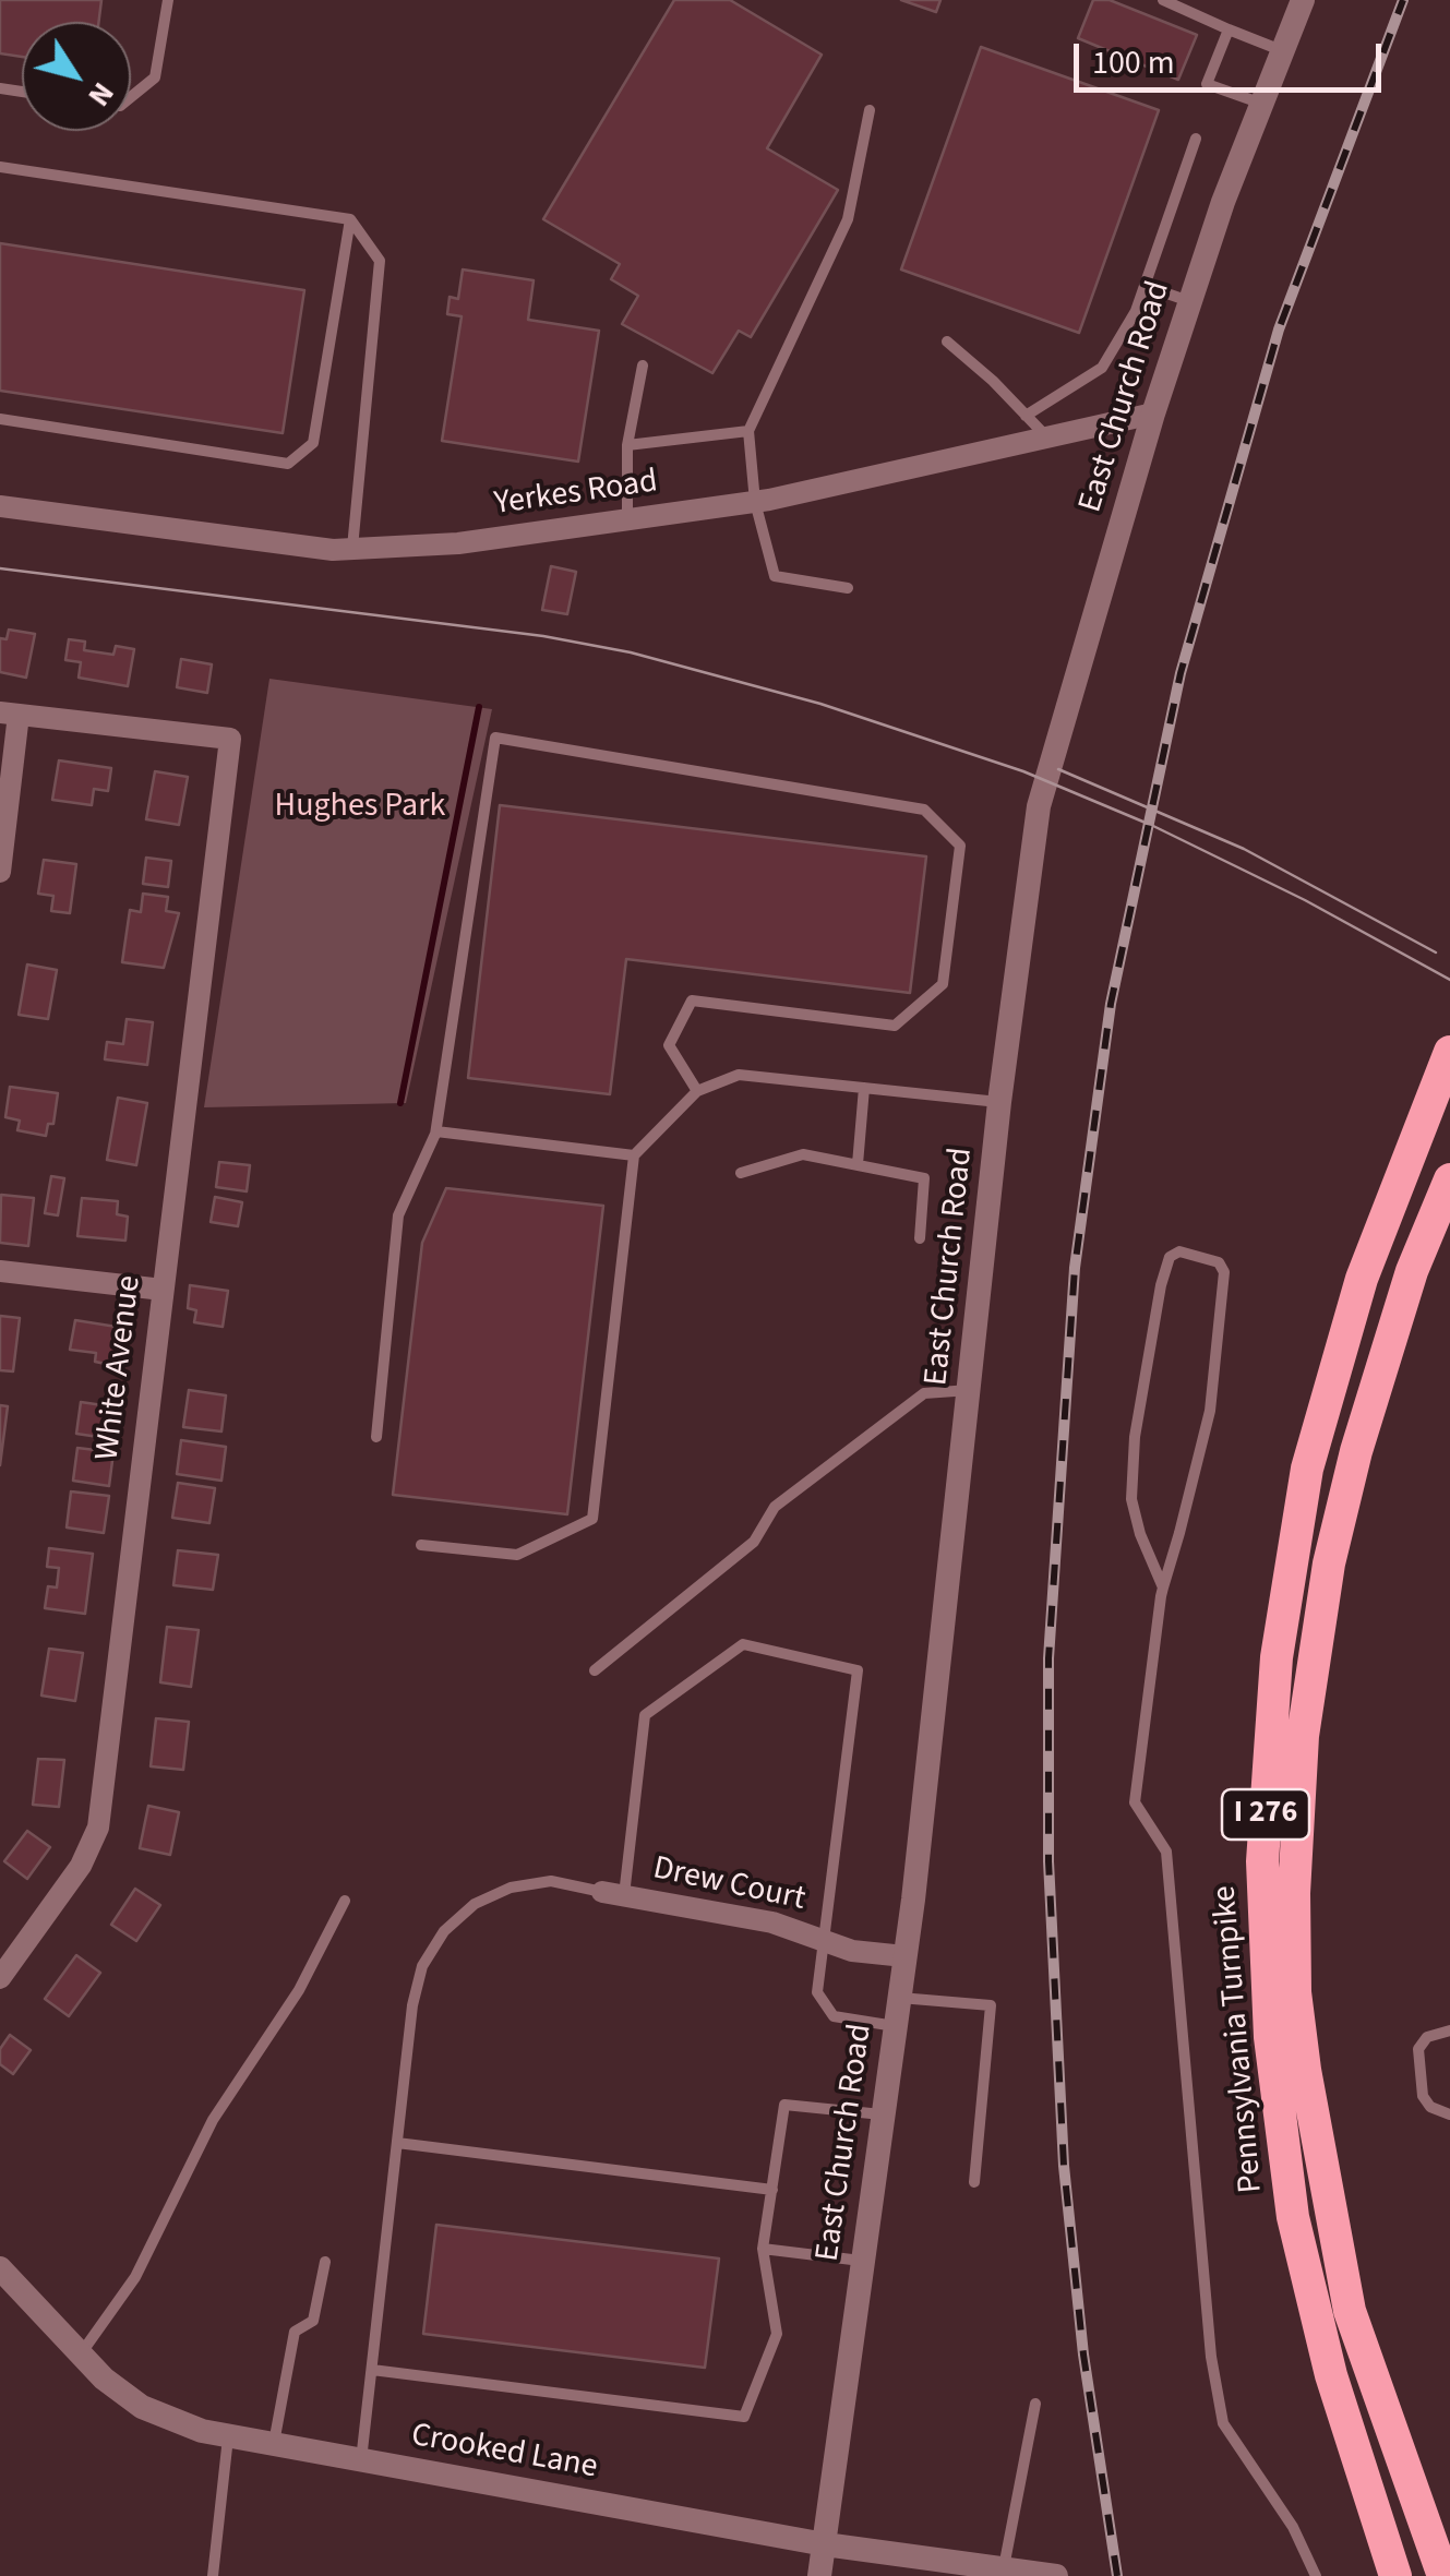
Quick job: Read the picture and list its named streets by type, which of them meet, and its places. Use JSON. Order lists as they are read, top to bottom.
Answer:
{
  "streets": {
    "highway": ["I 276", "Pennsylvania Turnpike"],
    "street": [
      "East Church Road",
      "Yerkes Road",
      "White Avenue",
      "Drew Court",
      "Crooked Lane"
    ]
  },
  "crossings": [
    ["East Church Road", "Yerkes Road"],
    ["East Church Road", "Drew Court"],
    ["East Church Road", "Crooked Lane"]
  ],
  "parks": ["Hughes Park"],
  "scale_bar": "100 m",
  "north": "bottom right"
}
